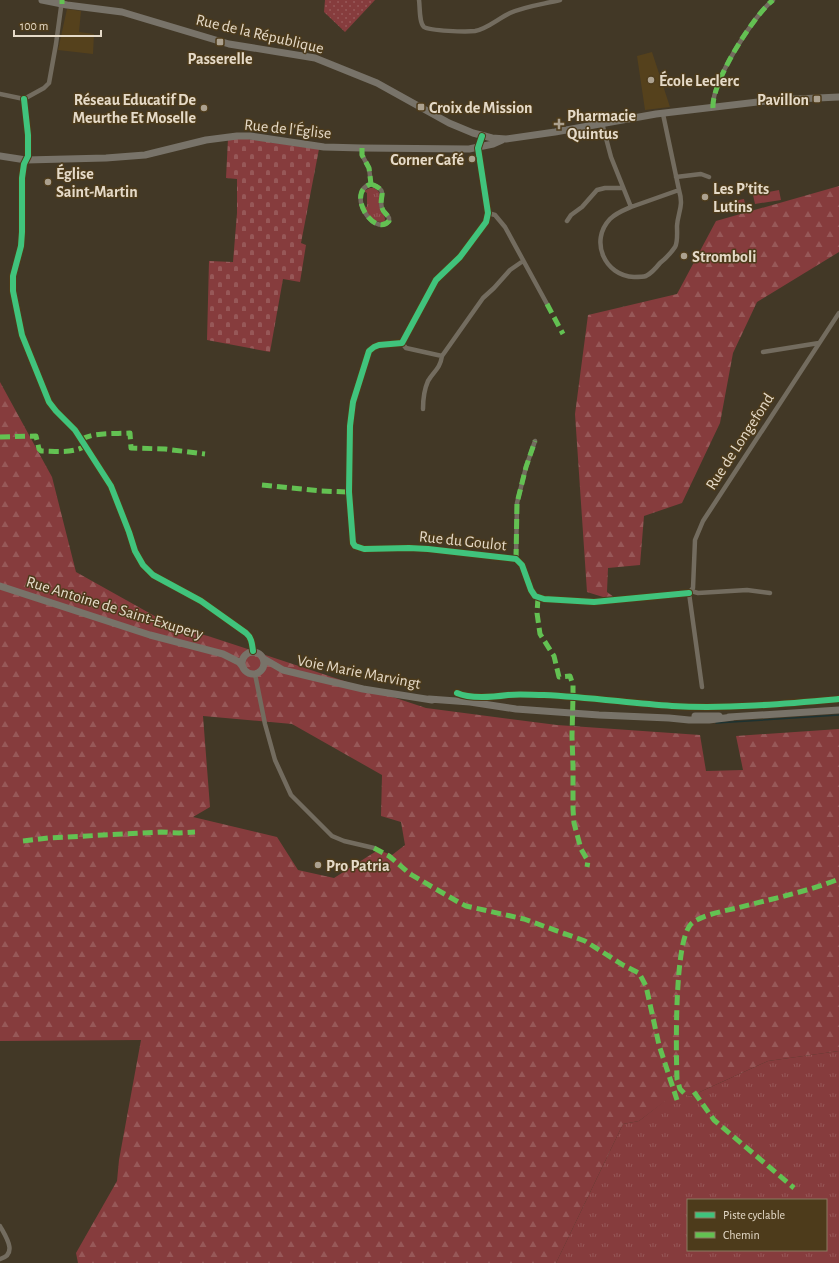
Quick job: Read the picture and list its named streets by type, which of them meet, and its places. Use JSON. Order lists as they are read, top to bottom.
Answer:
{
  "streets": {
    "main road": [
      "Rue de la République",
      "Rue de l'Église",
      "Rue Antoine de Saint-Exupery",
      "Voie Marie Marvingt"
    ],
    "street": ["Rue de Longefond", "Rue du Goulot"]
  },
  "crossings": [
    ["Rue de la République", "Rue de l'Église"],
    ["Rue de Longefond", "Rue du Goulot"],
    ["Rue Antoine de Saint-Exupery", "Voie Marie Marvingt"]
  ],
  "places": {
    "transit": ["Passerelle", "Pavillon", "Croix de Mission"],
    "other": [
      "École Leclerc",
      "Réseau Educatif De Meurthe Et Moselle",
      "Corner Café",
      "Église Saint-Martin",
      "Les P’tits Lutins",
      "Stromboli",
      "Pro Patria"
    ],
    "health": ["Pharmacie Quintus"]
  },
  "legend": ["Piste cyclable", "Chemin"],
  "scale_bar": "100 m"
}
